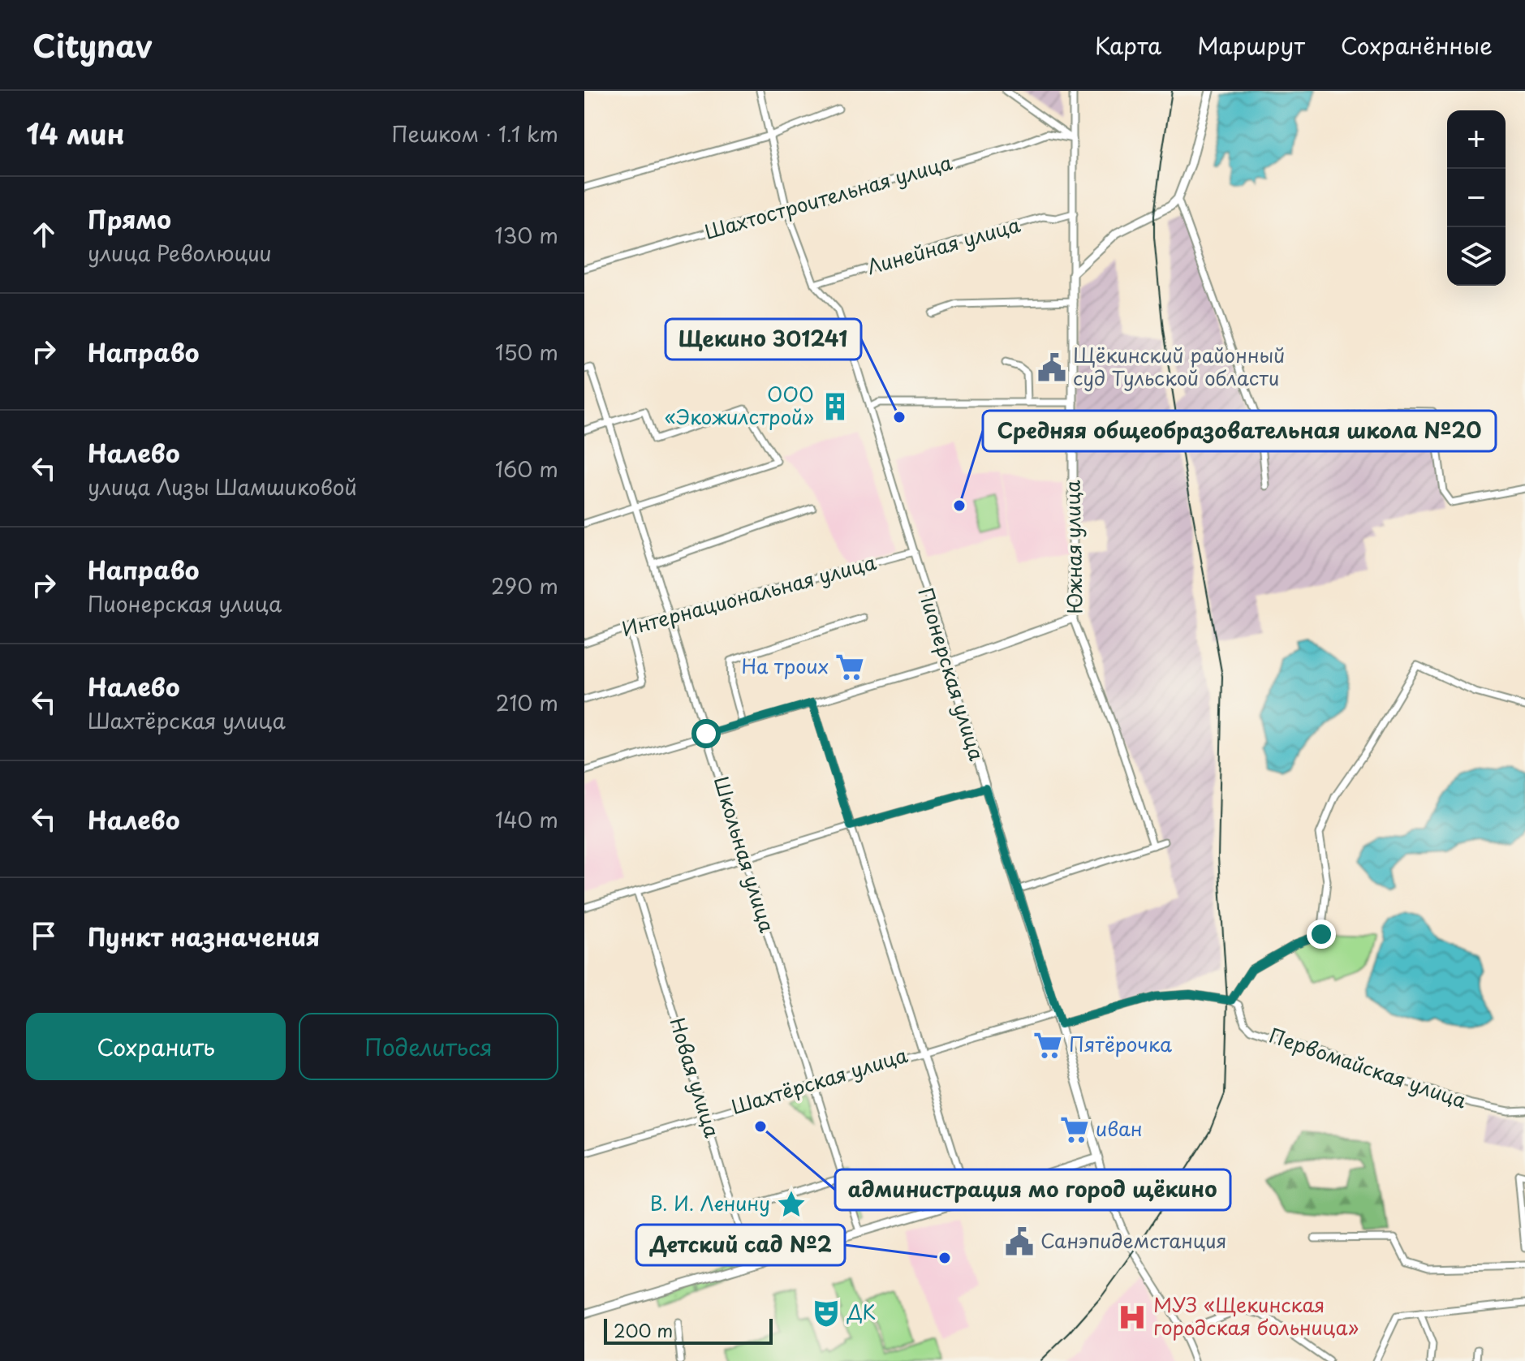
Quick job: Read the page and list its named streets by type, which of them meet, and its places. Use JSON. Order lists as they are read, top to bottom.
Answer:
{
  "streets": {
    "street": [
      "Шахтостроительная улица",
      "Линейная улица",
      "Южная улица",
      "Интернациональная улица",
      "Пионерская улица",
      "Школьная улица",
      "Первомайская улица",
      "Новая улица",
      "Шахтёрская улица"
    ]
  },
  "crossings": [
    ["Линейная улица", "Пионерская улица"],
    ["Интернациональная улица", "Пионерская улица"],
    ["Интернациональная улица", "Школьная улица"],
    ["Пионерская улица", "Шахтёрская улица"],
    ["Школьная улица", "Шахтёрская улица"],
    ["Новая улица", "Шахтёрская улица"]
  ],
  "places": {
    "public building": ["Щёкинский районный суд Тульской области", "Санэпидемстанция"],
    "building": ["ООО «Экожилстрой»"],
    "other": [
      "Щекино 301241",
      "Средняя общеобразовательная школа №20",
      "администрация мо город щёкино",
      "Детский сад №2"
    ],
    "supermarket": ["На троих", "Пятёрочка", "иван"],
    "place": ["В. И. Ленину"],
    "theatre": ["ДК"],
    "hospital": ["МУЗ «Щекинская городская больница»"]
  },
  "scale_bar": "200 m",
  "page": {
    "header": "Citynav",
    "nav": ["Карта", "Маршрут", "Сохранённые"],
    "heading": ["14 мин", "Пешком · 1.1 km"],
    "map_buttons": ["+", "−"],
    "list": [
      ["Прямо", "улица Революции", "130 m"],
      ["Направо", "150 m"],
      ["Налево", "улица Лизы Шамшиковой", "160 m"],
      ["Направо", "Пионерская улица", "290 m"],
      ["Налево", "Шахтёрская улица", "210 m"],
      ["Налево", "140 m"],
      "Пункт назначения"
    ],
    "buttons": ["Сохранить", "Поделиться"],
    "scale": "200 m"
  }
}
